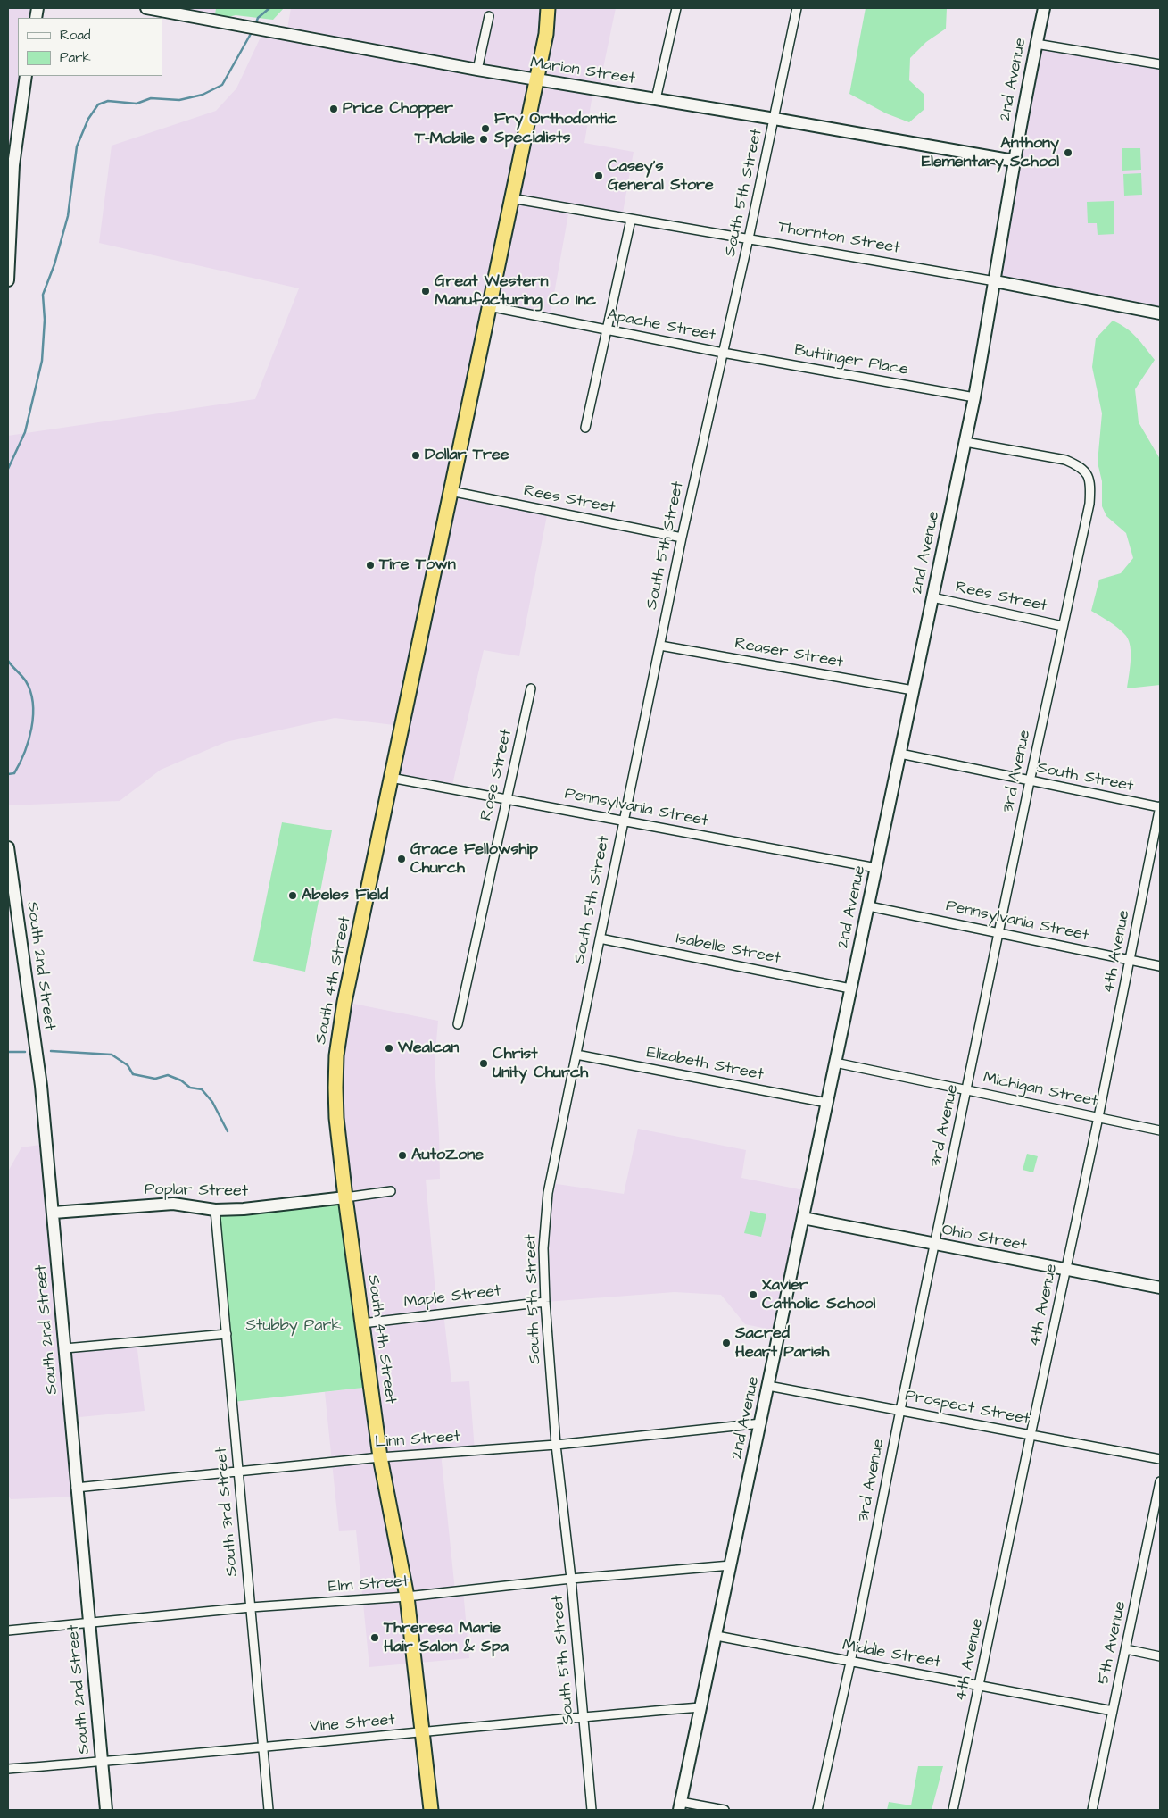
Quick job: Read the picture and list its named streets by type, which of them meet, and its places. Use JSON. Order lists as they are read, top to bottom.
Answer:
{
  "streets": {
    "highway": ["South 4th Street"],
    "street": [
      "Marion Street",
      "2nd Avenue",
      "South 5th Street",
      "Thornton Street",
      "Apache Street",
      "Buttinger Place",
      "Rees Street",
      "Reaser Street",
      "3rd Avenue",
      "Rose Street",
      "South Street",
      "Pennsylvania Street",
      "Isabelle Street",
      "4th Avenue",
      "South 2nd Street",
      "Elizabeth Street",
      "Michigan Street",
      "Poplar Street",
      "Ohio Street",
      "Maple Street",
      "Prospect Street",
      "Linn Street",
      "South 3rd Street",
      "Elm Street",
      "5th Avenue",
      "Middle Street",
      "Vine Street"
    ]
  },
  "crossings": [
    ["Marion Street", "2nd Avenue"],
    ["Marion Street", "South 5th Street"],
    ["Marion Street", "South 4th Street"],
    ["2nd Avenue", "Thornton Street"],
    ["2nd Avenue", "Buttinger Place"],
    ["2nd Avenue", "Rees Street"],
    ["2nd Avenue", "Reaser Street"],
    ["2nd Avenue", "3rd Avenue"],
    ["2nd Avenue", "South Street"],
    ["2nd Avenue", "Pennsylvania Street"],
    ["2nd Avenue", "Isabelle Street"],
    ["2nd Avenue", "Elizabeth Street"],
    ["2nd Avenue", "Michigan Street"],
    ["2nd Avenue", "Ohio Street"],
    ["2nd Avenue", "Prospect Street"],
    ["2nd Avenue", "Linn Street"],
    ["2nd Avenue", "Elm Street"],
    ["2nd Avenue", "Middle Street"],
    ["2nd Avenue", "Vine Street"],
    ["South 5th Street", "Thornton Street"],
    ["South 5th Street", "Apache Street"],
    ["South 5th Street", "Buttinger Place"],
    ["South 5th Street", "Rees Street"],
    ["South 5th Street", "Reaser Street"],
    ["South 5th Street", "Pennsylvania Street"],
    ["South 5th Street", "Isabelle Street"],
    ["South 5th Street", "Elizabeth Street"],
    ["South 5th Street", "Maple Street"],
    ["South 5th Street", "Linn Street"],
    ["South 5th Street", "Elm Street"],
    ["South 5th Street", "Vine Street"],
    ["Thornton Street", "South 4th Street"],
    ["Apache Street", "Buttinger Place"],
    ["Apache Street", "South 4th Street"],
    ["Rees Street", "3rd Avenue"],
    ["Rees Street", "South 4th Street"],
    ["3rd Avenue", "South Street"],
    ["3rd Avenue", "Pennsylvania Street"],
    ["3rd Avenue", "Michigan Street"],
    ["3rd Avenue", "Ohio Street"],
    ["3rd Avenue", "Prospect Street"],
    ["3rd Avenue", "Middle Street"],
    ["Rose Street", "Pennsylvania Street"],
    ["South Street", "4th Avenue"],
    ["Pennsylvania Street", "4th Avenue"],
    ["Pennsylvania Street", "South 4th Street"],
    ["4th Avenue", "Michigan Street"],
    ["4th Avenue", "Ohio Street"],
    ["4th Avenue", "Prospect Street"],
    ["4th Avenue", "Middle Street"],
    ["South 2nd Street", "Poplar Street"],
    ["South 2nd Street", "Linn Street"],
    ["South 2nd Street", "Elm Street"],
    ["South 2nd Street", "Vine Street"],
    ["South 4th Street", "Poplar Street"],
    ["South 4th Street", "Maple Street"],
    ["South 4th Street", "Linn Street"],
    ["South 4th Street", "Elm Street"],
    ["South 4th Street", "Vine Street"],
    ["Poplar Street", "South 3rd Street"],
    ["Linn Street", "South 3rd Street"],
    ["South 3rd Street", "Elm Street"],
    ["South 3rd Street", "Vine Street"],
    ["5th Avenue", "Middle Street"]
  ],
  "parks": ["Stubby Park"],
  "places": [
    "Price Chopper",
    "Fry Orthodontic Specialists",
    "T-Mobile",
    "Anthony Elementary School",
    "Casey's General Store",
    "Great Western Manufacturing Co Inc",
    "Dollar Tree",
    "Tire Town",
    "Grace Fellowship Church",
    "Abeles Field",
    "Wealcan",
    "Christ Unity Church",
    "AutoZone",
    "Xavier Catholic School",
    "Sacred Heart Parish",
    "Threresa Marie Hair Salon & Spa"
  ],
  "legend": ["Road", "Park"]
}
